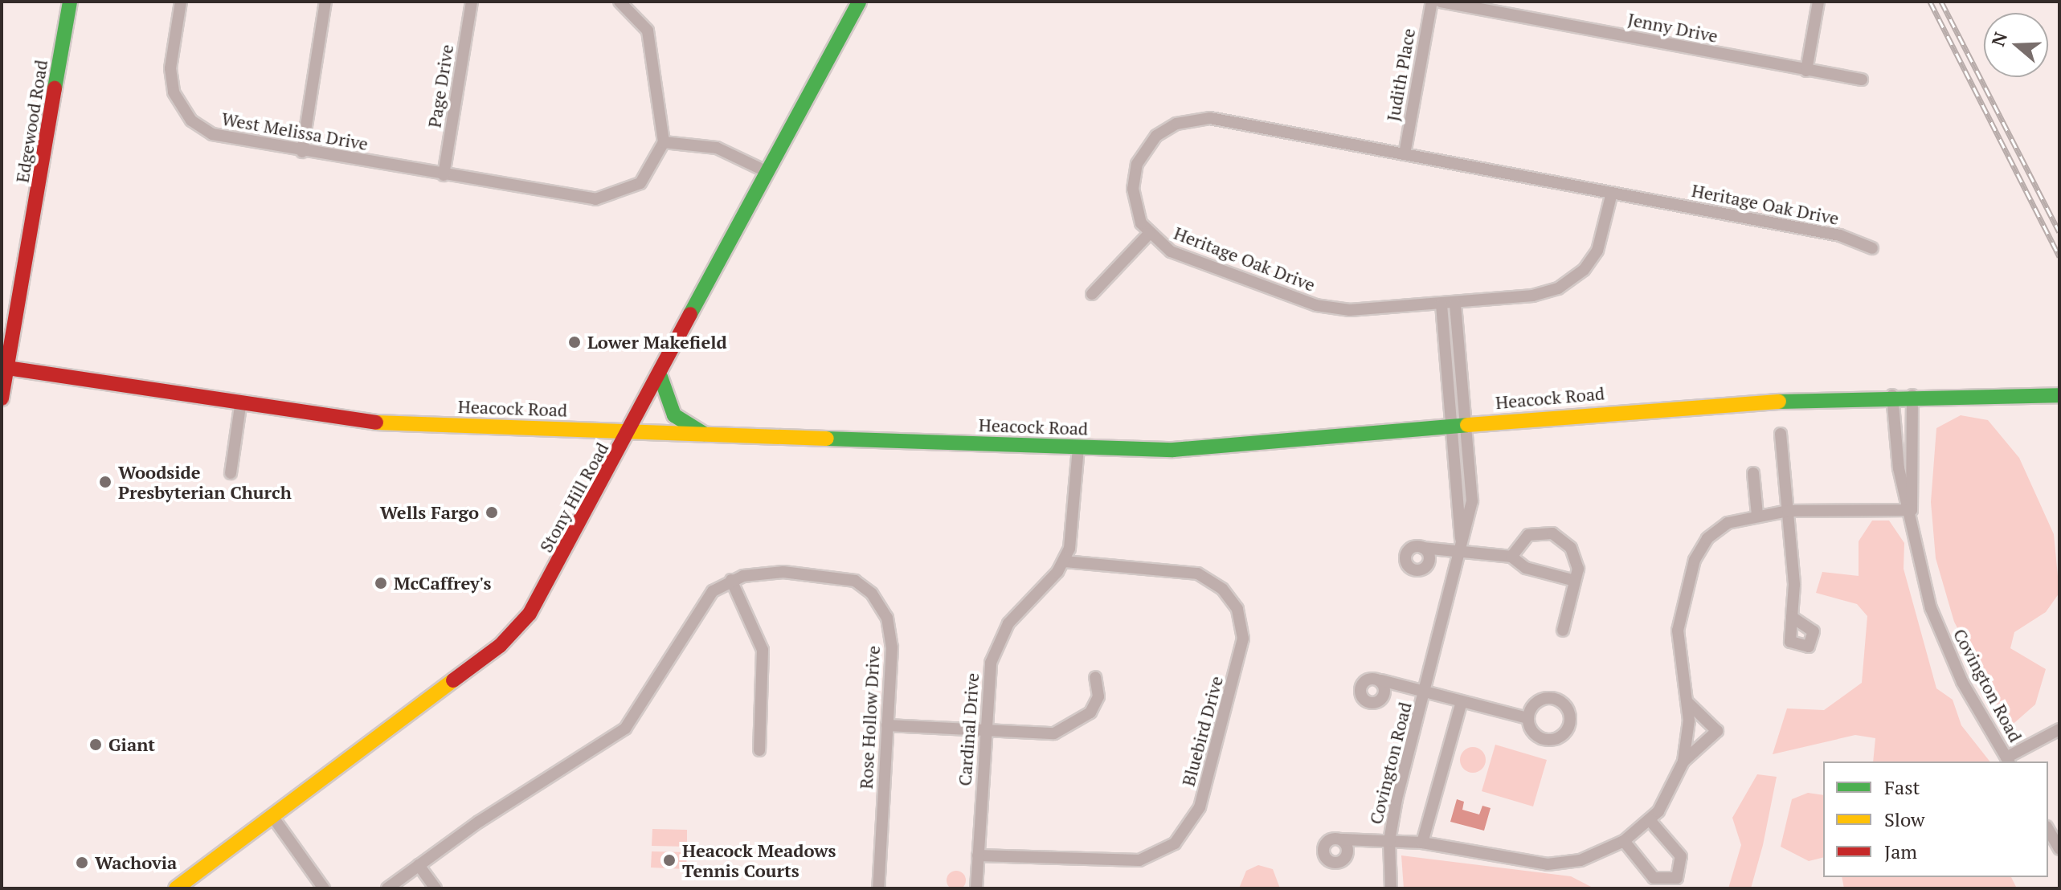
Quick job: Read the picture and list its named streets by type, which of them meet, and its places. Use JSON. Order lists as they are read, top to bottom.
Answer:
{
  "streets": {
    "main road": ["Edgewood Road", "Heacock Road", "Stony Hill Road"],
    "street": [
      "Jenny Drive",
      "Judith Place",
      "Page Drive",
      "West Melissa Drive",
      "Heritage Oak Drive",
      "Covington Road",
      "Rose Hollow Drive",
      "Cardinal Drive",
      "Bluebird Drive"
    ]
  },
  "crossings": [
    ["Judith Place", "Heritage Oak Drive"],
    ["Page Drive", "West Melissa Drive"],
    ["Edgewood Road", "Heacock Road"],
    ["Heritage Oak Drive", "Covington Road"],
    ["Heacock Road", "Stony Hill Road"],
    ["Heacock Road", "Covington Road"],
    ["Heacock Road", "Cardinal Drive"],
    ["Cardinal Drive", "Bluebird Drive"]
  ],
  "places": [
    "Lower Makefield",
    "Woodside Presbyterian Church",
    "Wells Fargo",
    "McCaffrey's",
    "Giant",
    "Heacock Meadows Tennis Courts",
    "Wachovia"
  ],
  "legend": ["Fast", "Slow", "Jam"],
  "north": "left"
}
